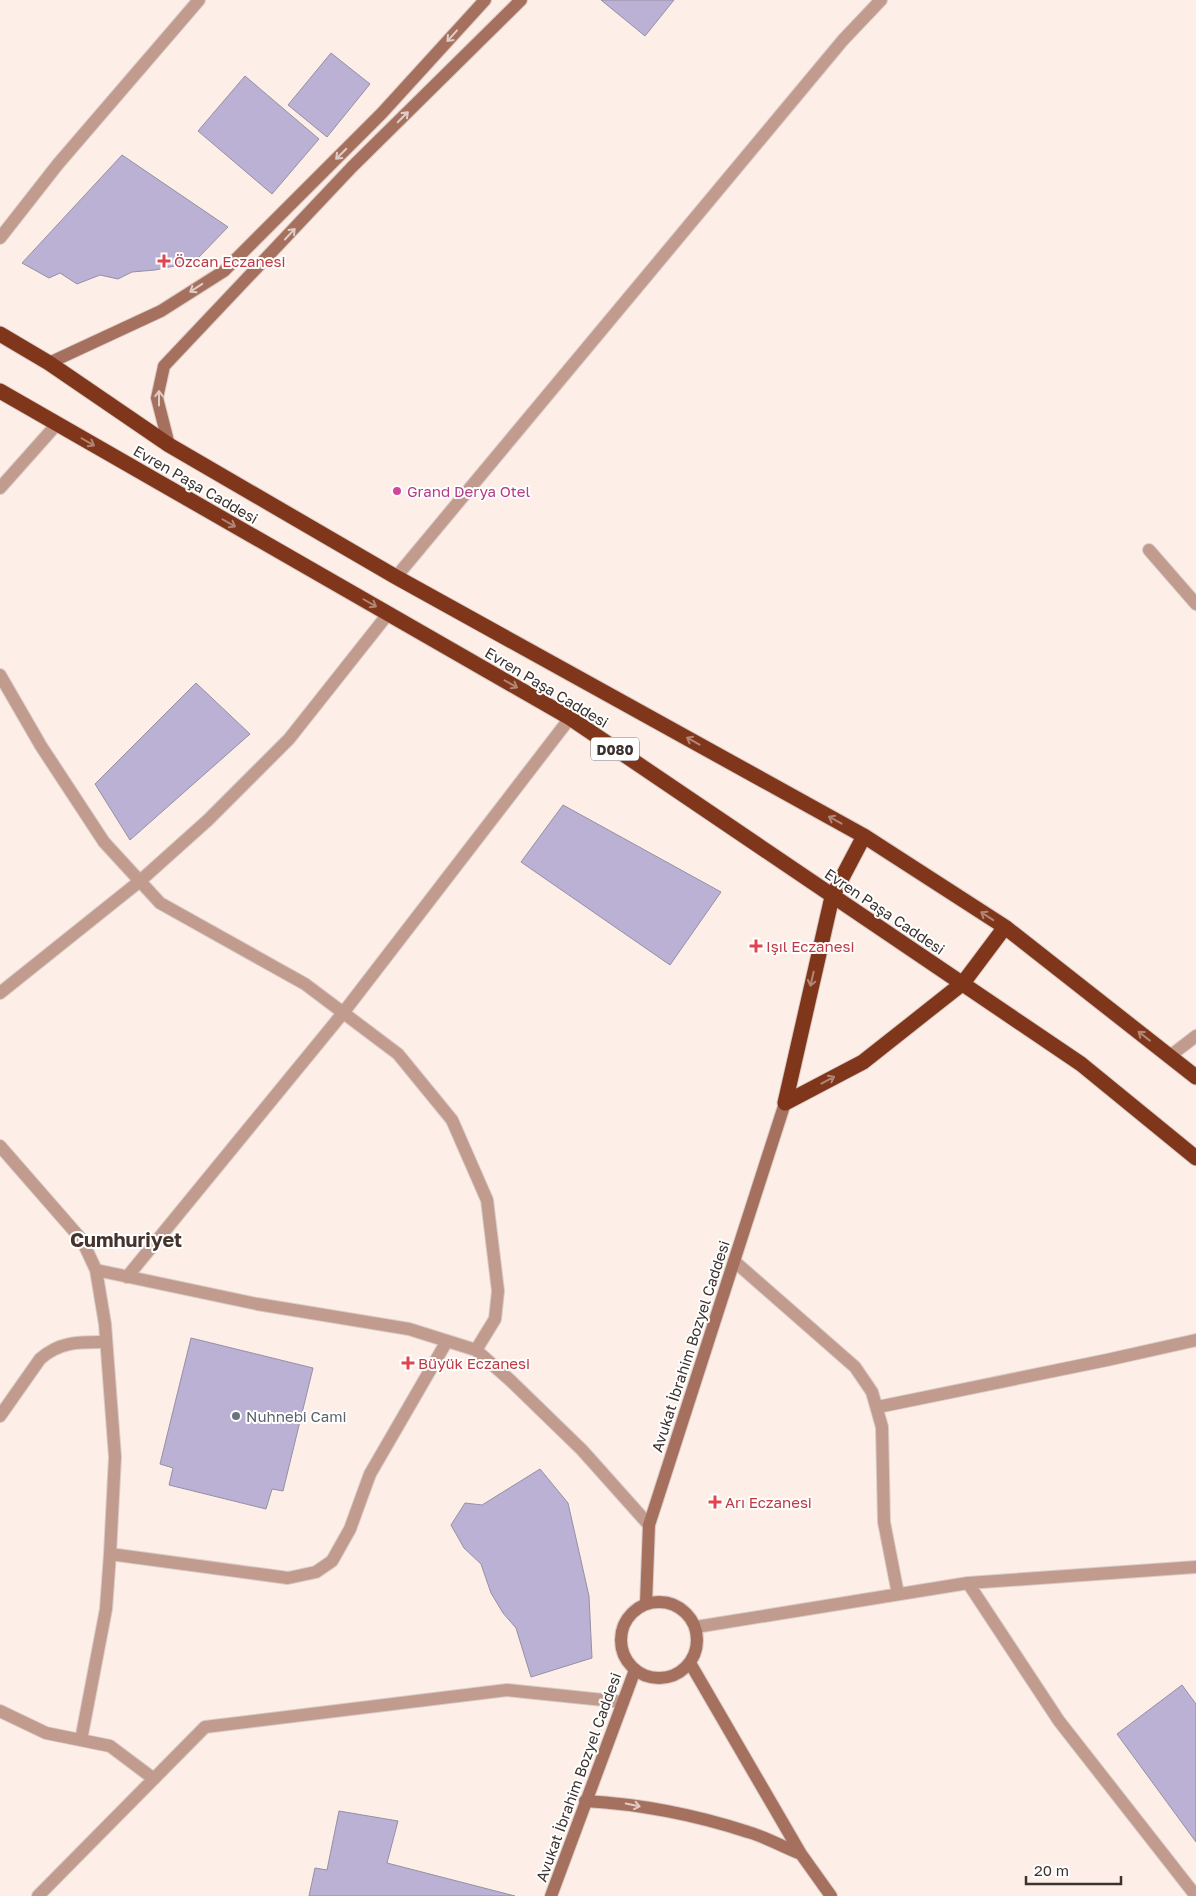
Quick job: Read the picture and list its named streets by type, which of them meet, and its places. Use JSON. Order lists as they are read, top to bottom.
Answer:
{
  "streets": {
    "highway": ["Evren Paşa Caddesi", "D080"],
    "street": ["Avukat İbrahim Bozyel Caddesi"]
  },
  "districts": ["Cumhuriyet"],
  "places": {
    "health": [
      "Özcan Eczanesi",
      "Işıl Eczanesi",
      "Büyük Eczanesi",
      "Arı Eczanesi"
    ],
    "other": ["Grand Derya Otel", "Nuhnebi Cami"]
  },
  "scale_bar": "20 m"
}
